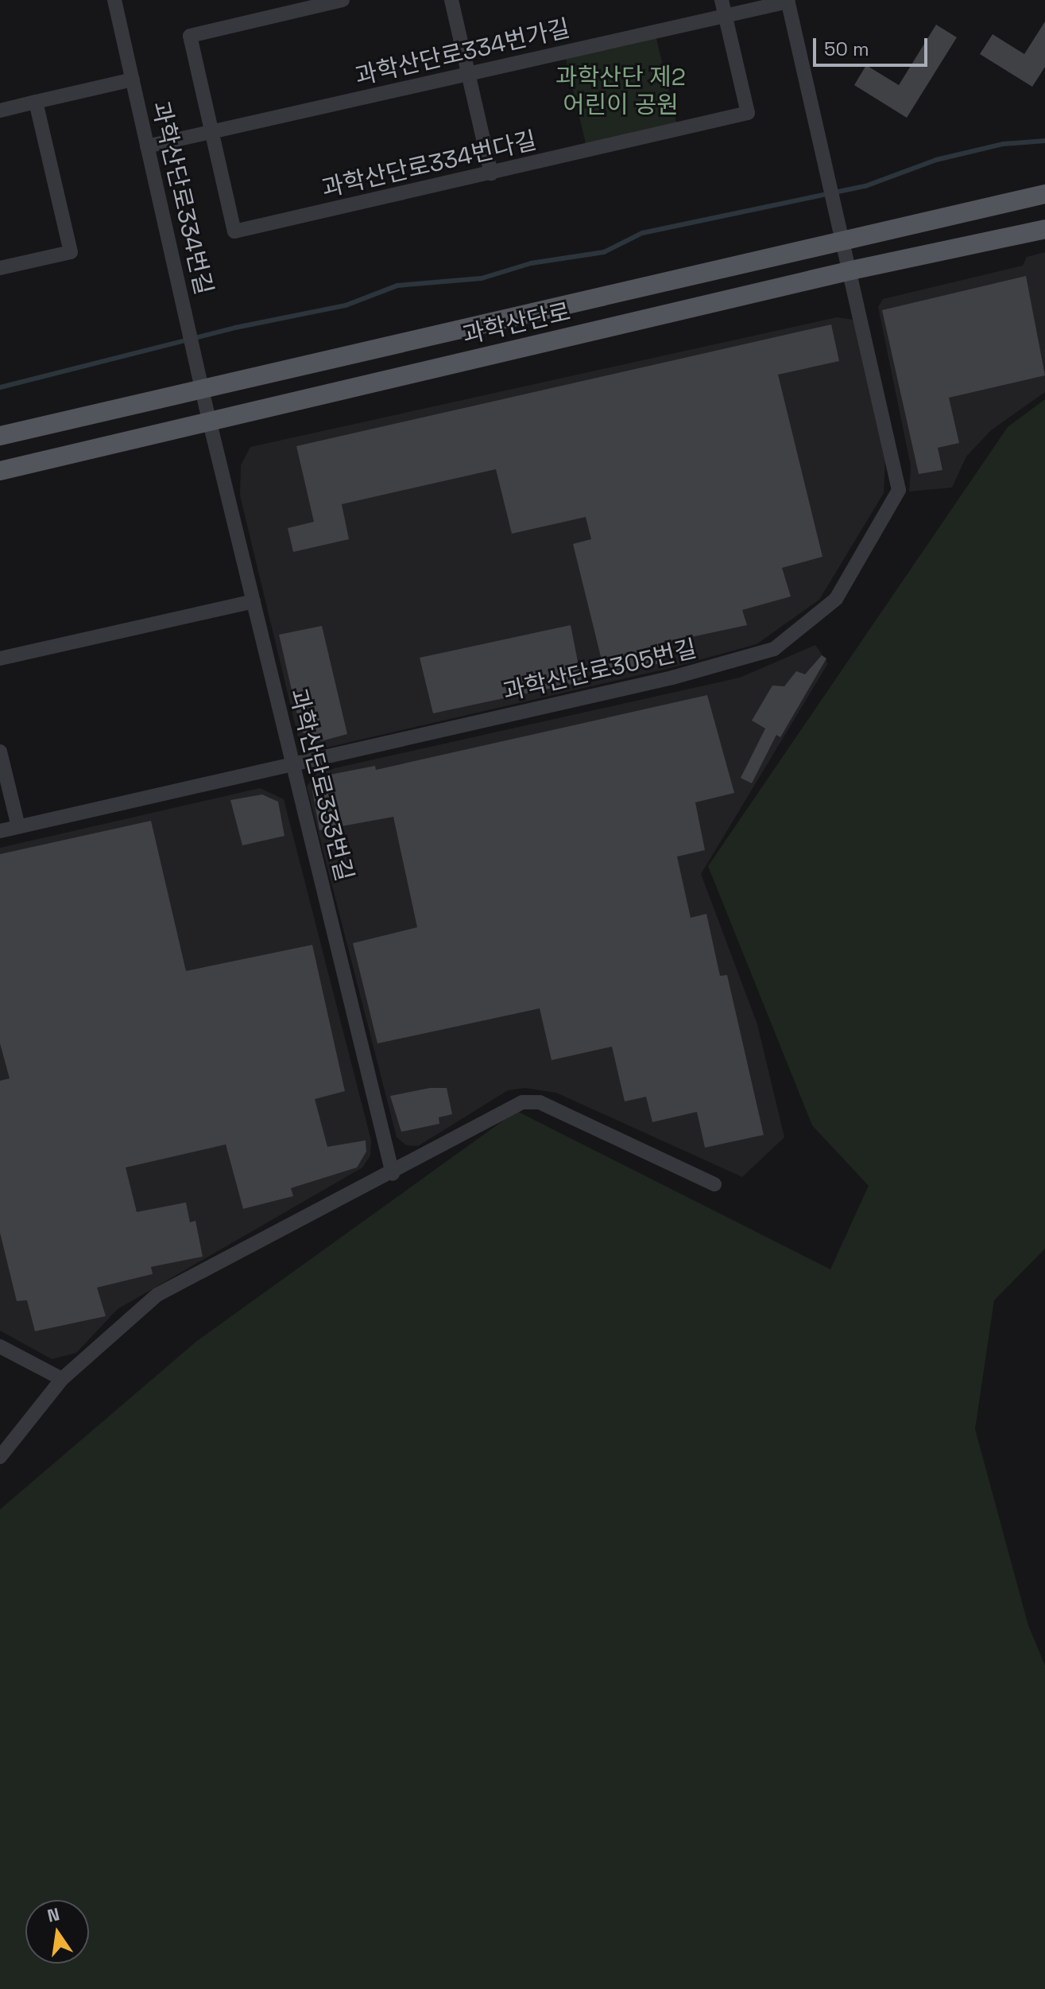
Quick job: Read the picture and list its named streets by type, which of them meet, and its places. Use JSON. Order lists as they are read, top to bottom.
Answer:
{
  "streets": {
    "main road": ["과학산단로"],
    "street": [
      "과학산단로334번가길",
      "과학산단로334번다길",
      "과학산단로334번길",
      "과학산단로305번길",
      "과학산단로333번길"
    ]
  },
  "crossings": [
    ["과학산단로334번가길", "과학산단로334번다길"],
    ["과학산단로334번가길", "과학산단로334번길"],
    ["과학산단로334번가길", "과학산단로305번길"],
    ["과학산단로334번길", "과학산단로"],
    ["과학산단로334번길", "과학산단로333번길"],
    ["과학산단로", "과학산단로305번길"],
    ["과학산단로", "과학산단로333번길"],
    ["과학산단로305번길", "과학산단로333번길"]
  ],
  "parks": ["과학산단 제2 어린이 공원"],
  "scale_bar": "50 m",
  "north": "top"
}
